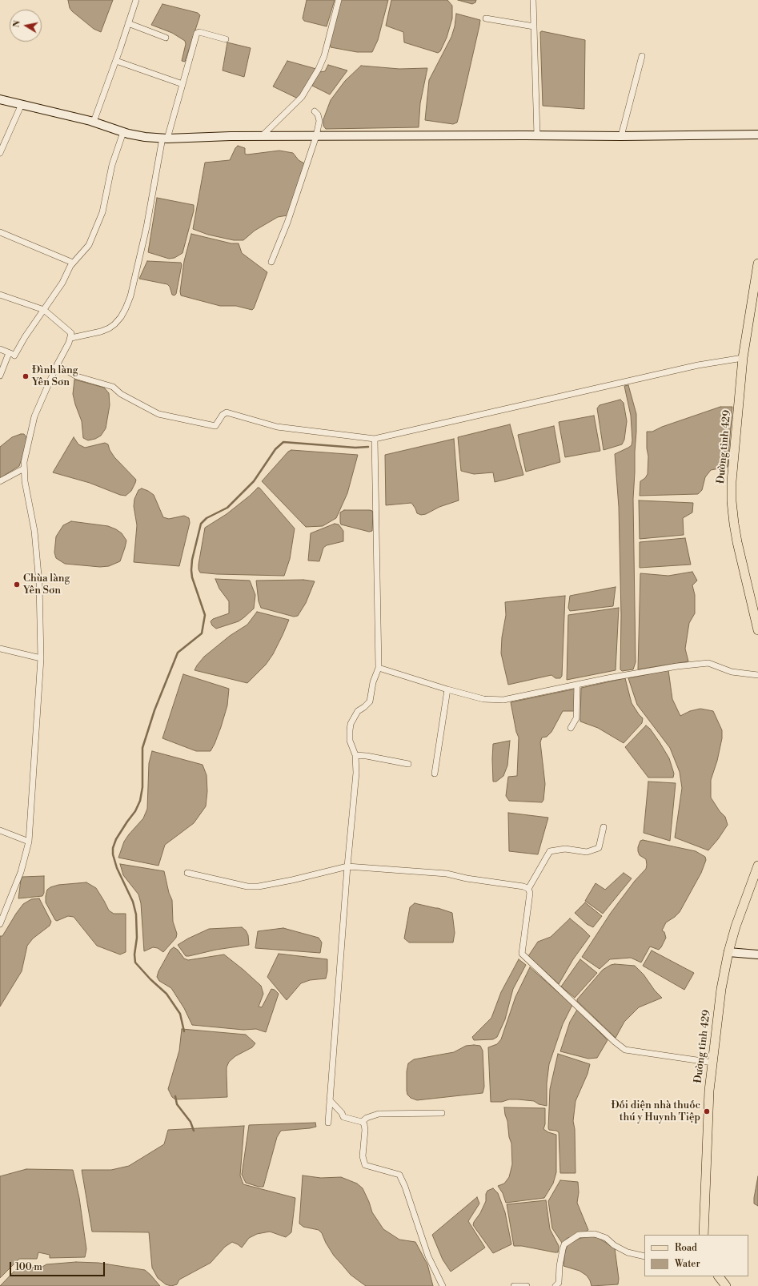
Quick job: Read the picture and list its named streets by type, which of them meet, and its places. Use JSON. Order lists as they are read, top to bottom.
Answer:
{
  "streets": {
    "main road": ["Đường tỉnh 429"]
  },
  "places": ["Đình làng Yên Sơn", "Chùa làng Yên Sơn", "Đối diện nhà thuốc thú y Huynh Tiệp"],
  "legend": ["Road", "Water"],
  "scale_bar": "100 m",
  "north": "left"
}
